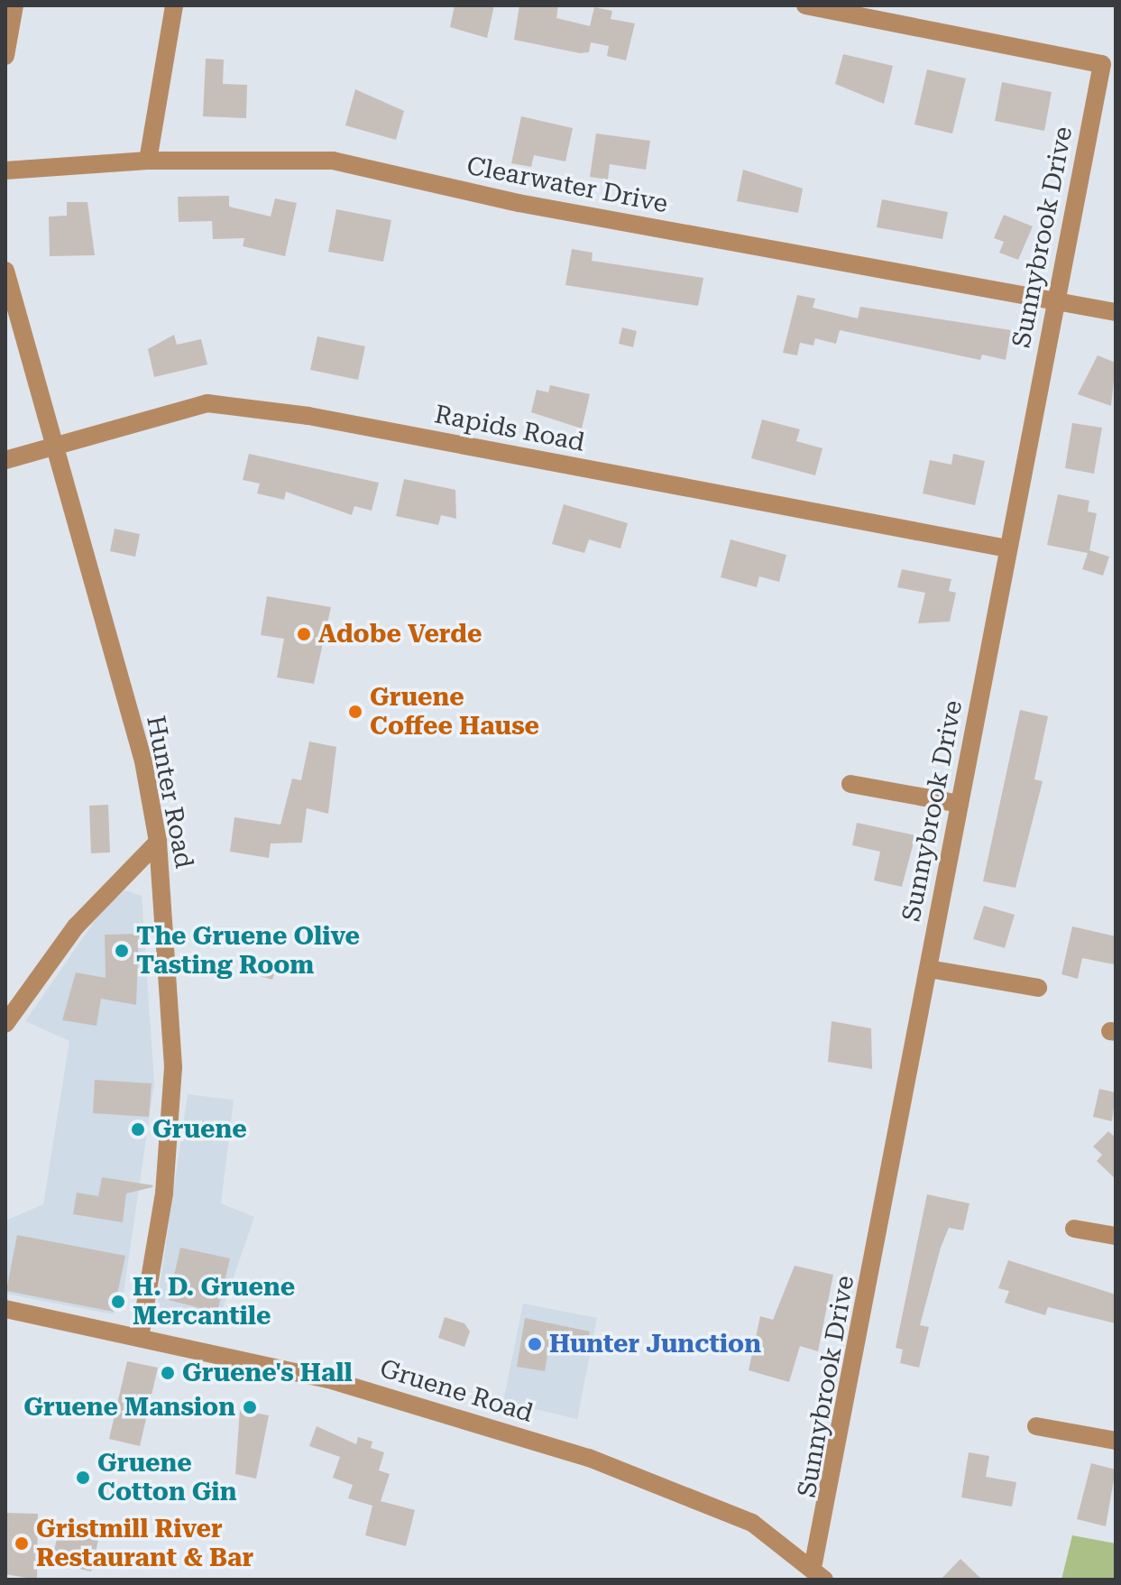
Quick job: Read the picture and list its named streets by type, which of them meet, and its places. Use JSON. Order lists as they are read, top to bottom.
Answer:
{
  "streets": {
    "street": [
      "Clearwater Drive",
      "Sunnybrook Drive",
      "Rapids Road",
      "Hunter Road",
      "Gruene Road"
    ]
  },
  "crossings": [
    ["Clearwater Drive", "Sunnybrook Drive"],
    ["Sunnybrook Drive", "Rapids Road"],
    ["Sunnybrook Drive", "Gruene Road"],
    ["Rapids Road", "Hunter Road"],
    ["Hunter Road", "Gruene Road"]
  ],
  "places": [
    "Adobe Verde",
    "Gruene Coffee Hause",
    "The Gruene Olive Tasting Room",
    "Gruene",
    "H. D. Gruene Mercantile",
    "Hunter Junction",
    "Gruene's Hall",
    "Gruene Mansion",
    "Gruene Cotton Gin",
    "Gristmill River Restaurant & Bar"
  ]
}
